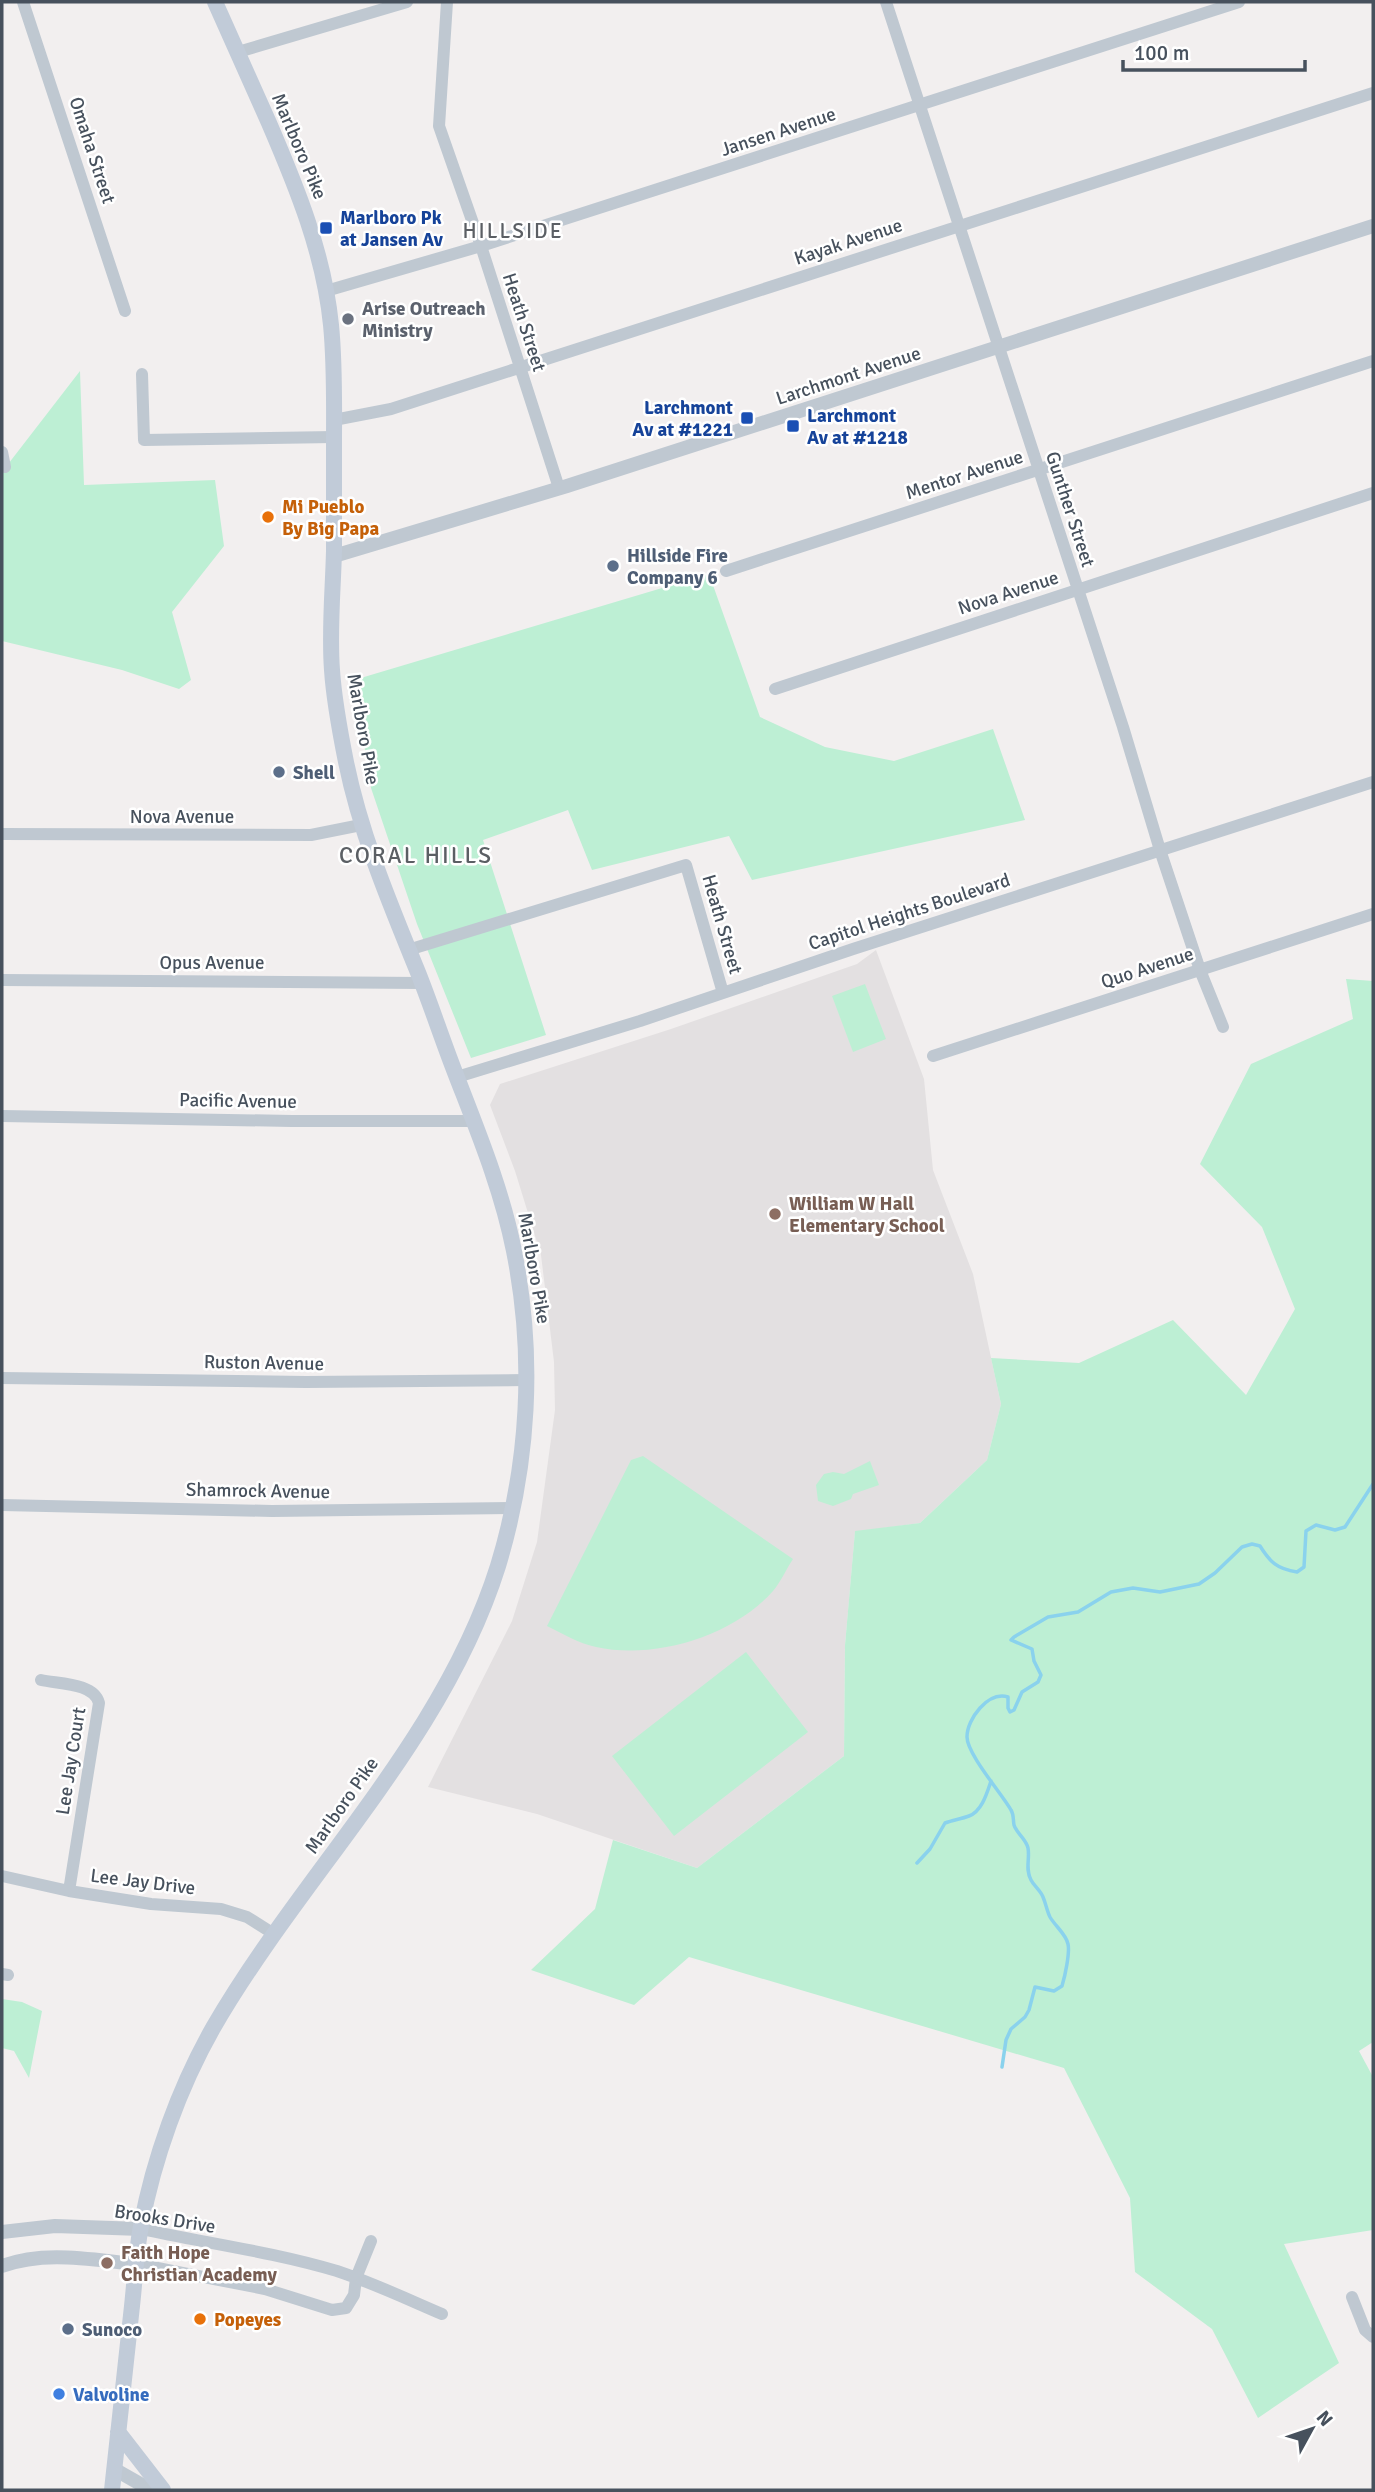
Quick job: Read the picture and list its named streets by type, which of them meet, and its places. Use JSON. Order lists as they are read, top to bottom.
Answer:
{
  "streets": {
    "main road": ["Marlboro Pike"],
    "street": [
      "Jansen Avenue",
      "Omaha Street",
      "Kayak Avenue",
      "Heath Street",
      "Larchmont Avenue",
      "Mentor Avenue",
      "Gunther Street",
      "Nova Avenue",
      "Capitol Heights Boulevard",
      "Opus Avenue",
      "Quo Avenue",
      "Pacific Avenue",
      "Ruston Avenue",
      "Shamrock Avenue",
      "Lee Jay Court",
      "Lee Jay Drive",
      "Brooks Drive"
    ]
  },
  "crossings": [
    ["Jansen Avenue", "Marlboro Pike"],
    ["Jansen Avenue", "Heath Street"],
    ["Jansen Avenue", "Gunther Street"],
    ["Marlboro Pike", "Kayak Avenue"],
    ["Marlboro Pike", "Heath Street"],
    ["Marlboro Pike", "Larchmont Avenue"],
    ["Marlboro Pike", "Nova Avenue"],
    ["Marlboro Pike", "Capitol Heights Boulevard"],
    ["Marlboro Pike", "Opus Avenue"],
    ["Marlboro Pike", "Pacific Avenue"],
    ["Marlboro Pike", "Ruston Avenue"],
    ["Marlboro Pike", "Shamrock Avenue"],
    ["Marlboro Pike", "Lee Jay Drive"],
    ["Marlboro Pike", "Brooks Drive"],
    ["Kayak Avenue", "Heath Street"],
    ["Kayak Avenue", "Gunther Street"],
    ["Heath Street", "Larchmont Avenue"],
    ["Heath Street", "Capitol Heights Boulevard"],
    ["Larchmont Avenue", "Gunther Street"],
    ["Mentor Avenue", "Gunther Street"],
    ["Gunther Street", "Nova Avenue"],
    ["Gunther Street", "Capitol Heights Boulevard"],
    ["Gunther Street", "Quo Avenue"],
    ["Lee Jay Court", "Lee Jay Drive"]
  ],
  "districts": ["HILLSIDE", "CORAL HILLS"],
  "places": {
    "transit": ["Marlboro Pk at Jansen Av", "Larchmont Av at #1221", "Larchmont Av at #1218"],
    "other": [
      "Arise Outreach Ministry",
      "Mi Pueblo By Big Papa",
      "Hillside Fire Company 6",
      "Shell",
      "William W Hall Elementary School",
      "Faith Hope Christian Academy",
      "Popeyes",
      "Sunoco",
      "Valvoline"
    ]
  },
  "scale_bar": "100 m",
  "north": "top right"
}
